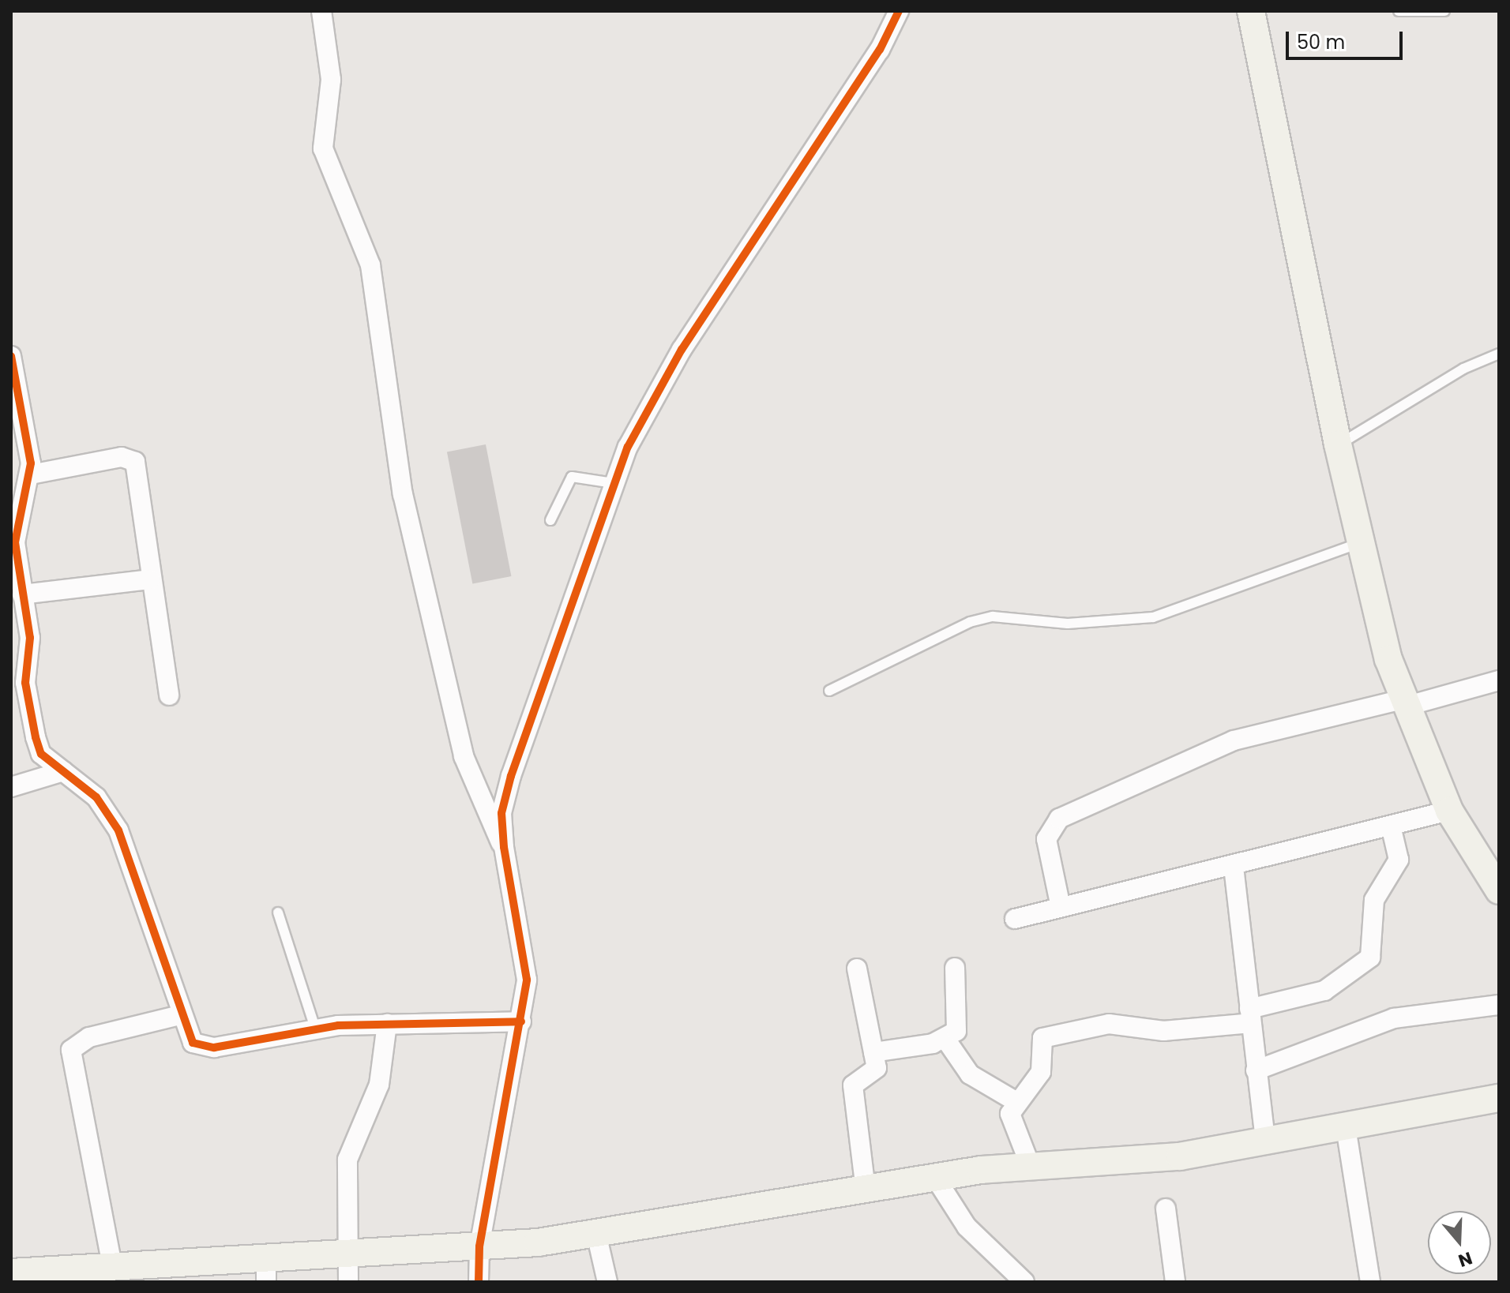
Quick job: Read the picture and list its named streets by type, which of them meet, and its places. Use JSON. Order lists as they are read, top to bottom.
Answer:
{
  "scale_bar": "50 m",
  "north": "bottom"
}
